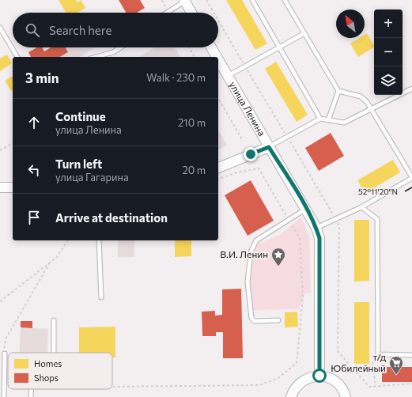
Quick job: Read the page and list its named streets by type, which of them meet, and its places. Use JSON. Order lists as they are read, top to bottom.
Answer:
{
  "streets": {
    "street": ["улица Ленина"]
  },
  "places": {
    "place": ["В.И. Ленин"],
    "supermarket": ["т/д Юбилейный"]
  },
  "legend": ["Homes", "Shops"],
  "north": "top left",
  "page": {
    "map_buttons": ["+", "−"],
    "search": "Search here",
    "heading": ["3 min", "Walk · 230 m"],
    "list": [
      ["Continue", "улица Ленина", "210 m"],
      ["Turn left", "улица Гагарина", "20 m"],
      "Arrive at destination"
    ]
  },
  "coordinates": ["52°11'20\"N"]
}
